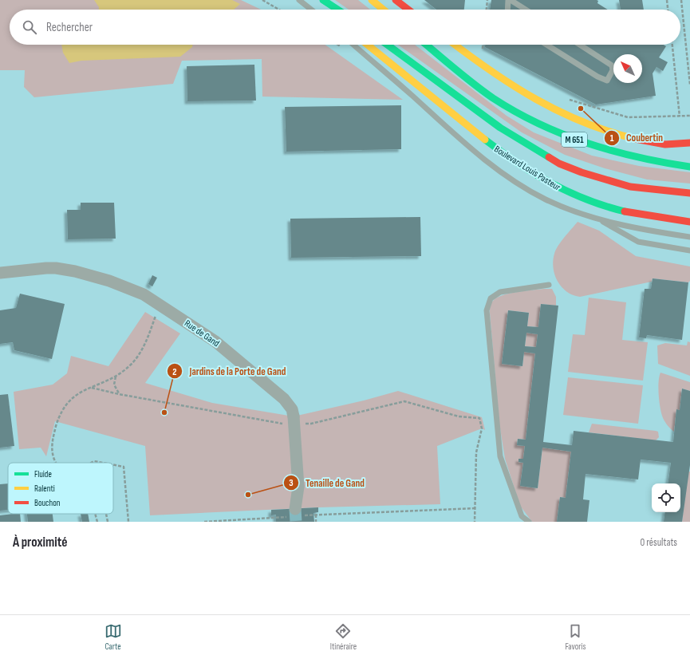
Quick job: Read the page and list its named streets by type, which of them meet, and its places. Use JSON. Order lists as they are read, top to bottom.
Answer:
{
  "streets": {
    "highway": ["M 651", "Boulevard Louis Pasteur"],
    "street": ["Rue de Gand"]
  },
  "places": ["Coubertin", "Jardins de la Porte de Gand", "Tenaille de Gand"],
  "legend": ["Fluide", "Ralenti", "Bouchon"],
  "north": "top left",
  "page": {
    "search": "Rechercher",
    "heading": ["À proximité", "0 résultats"],
    "nav": ["Carte", "Itinéraire", "Favoris"]
  }
}
